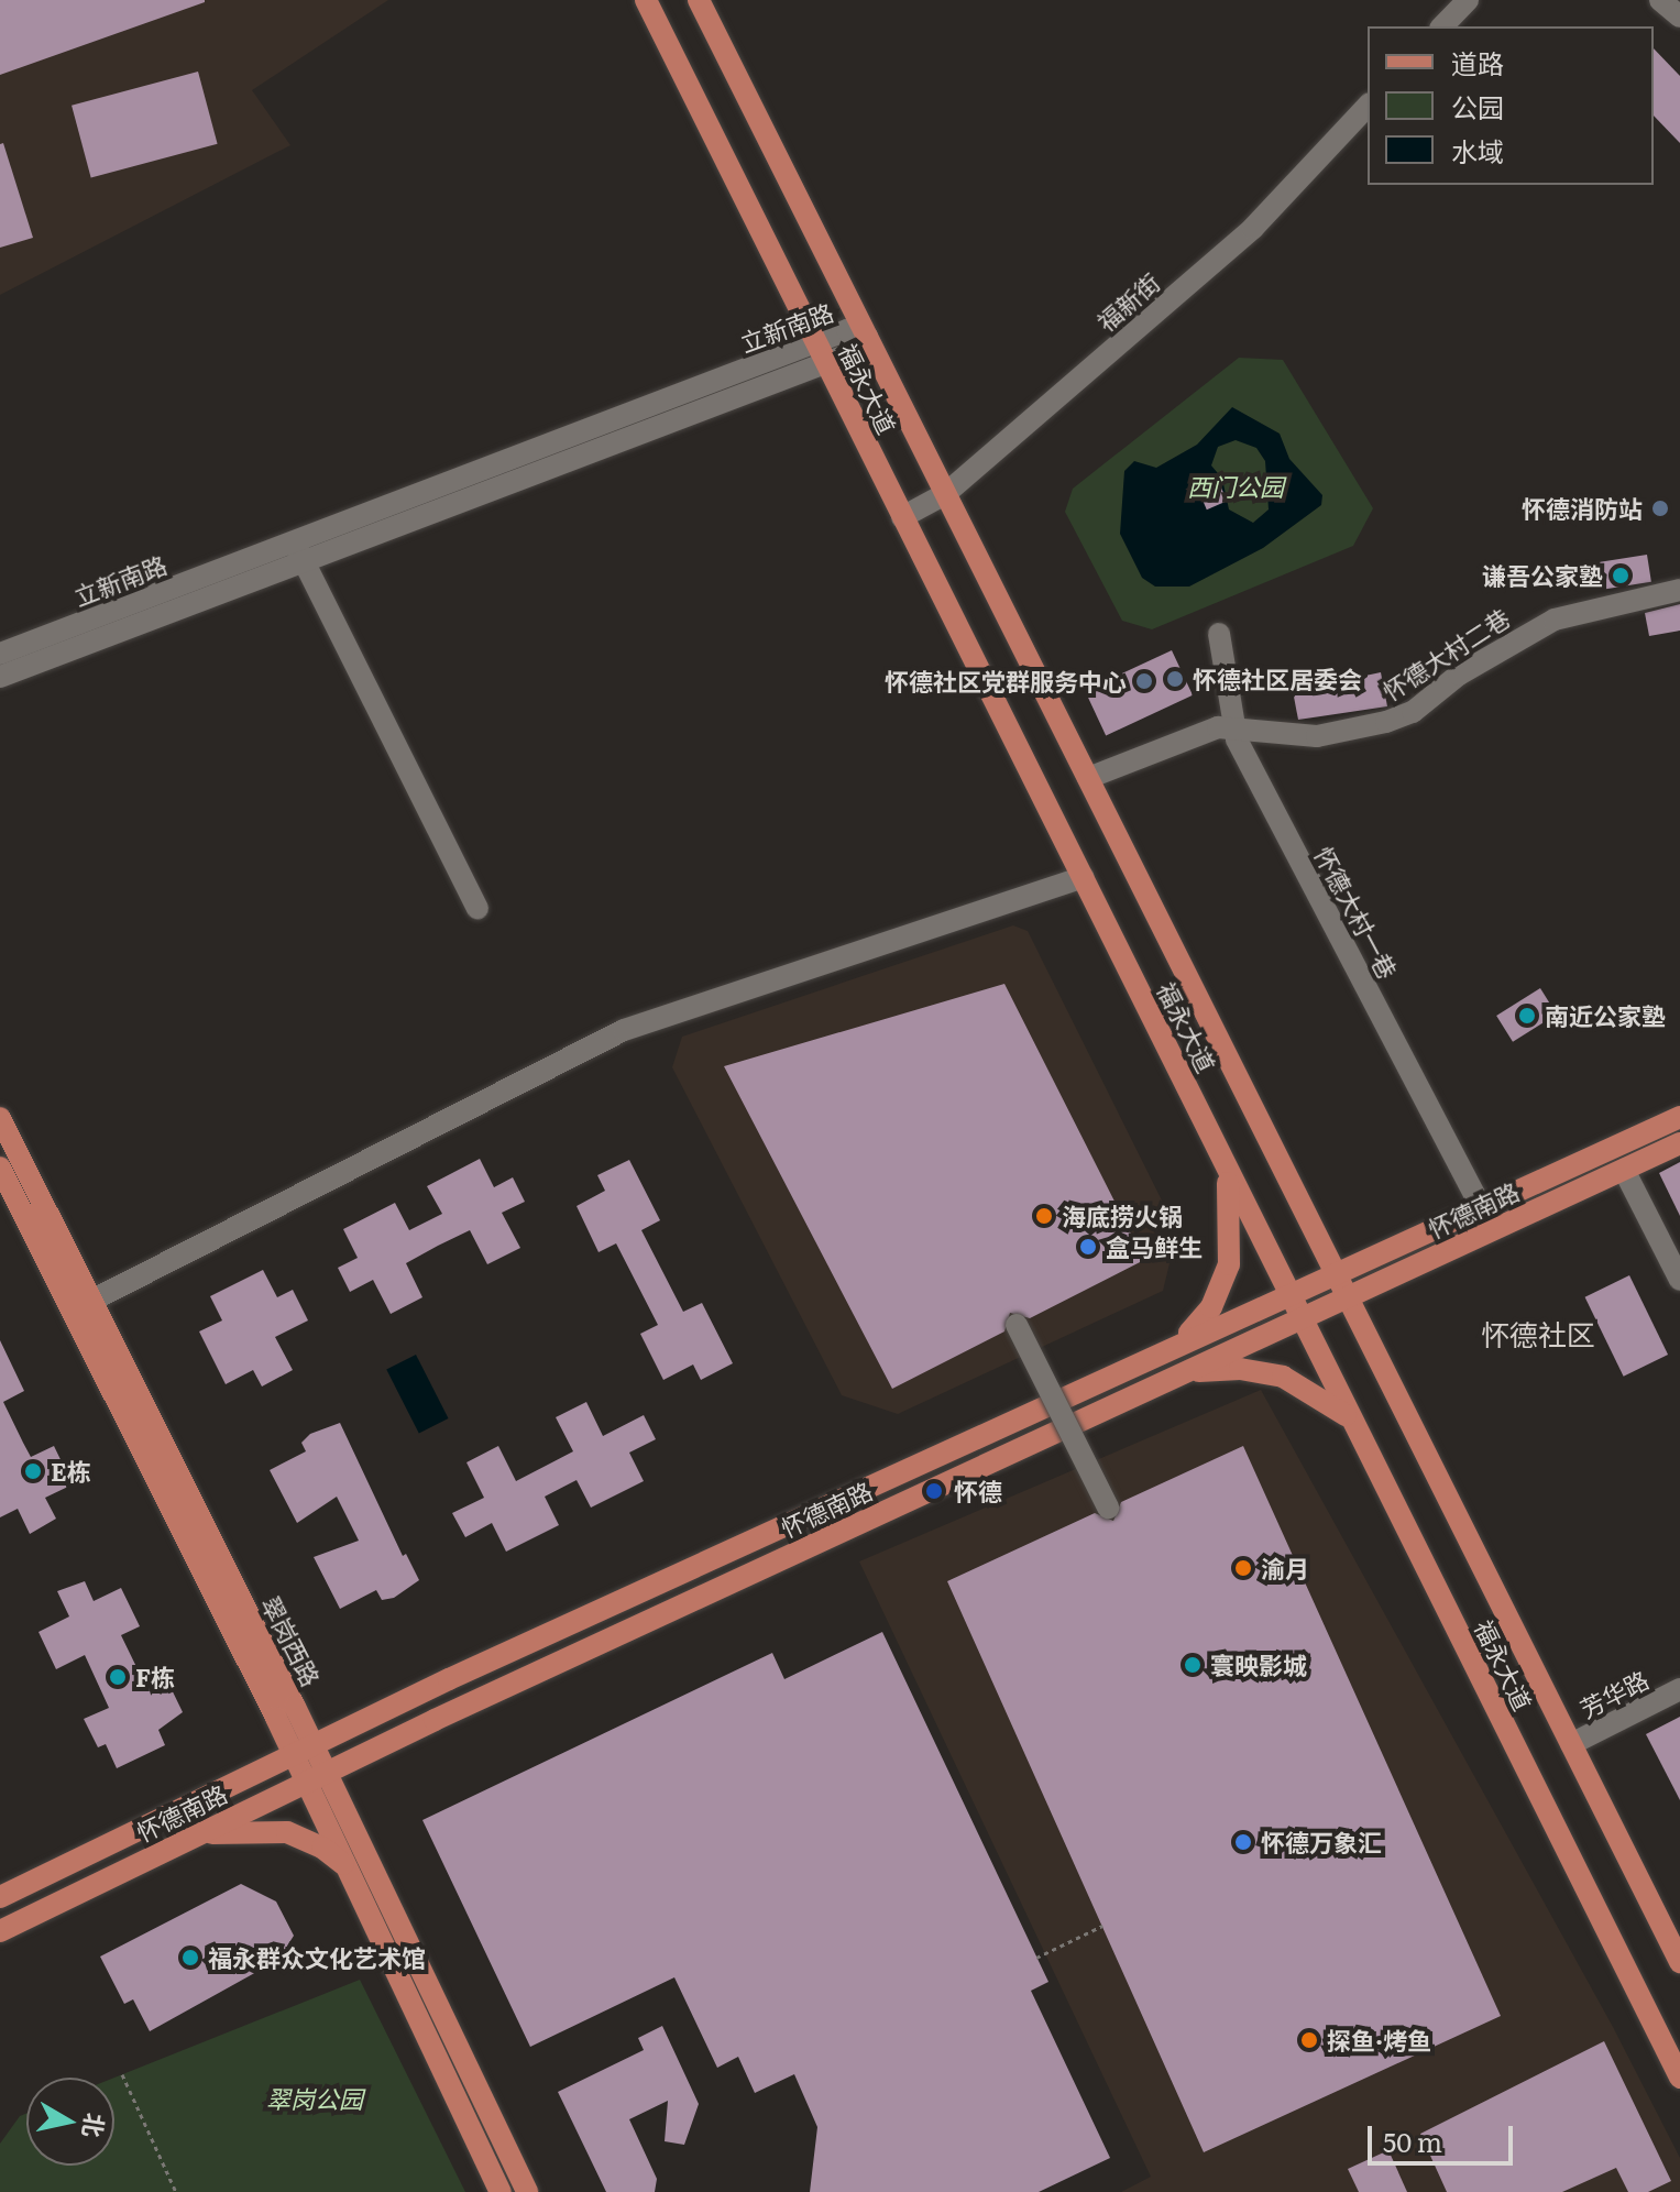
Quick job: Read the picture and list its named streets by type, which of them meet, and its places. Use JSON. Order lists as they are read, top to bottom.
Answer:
{
  "streets": {
    "main road": ["福永大道", "怀德南路", "翠岗西路"],
    "street": [
      "福新街",
      "立新南路",
      "怀德大村二巷",
      "怀德大村一巷",
      "芳华路"
    ]
  },
  "crossings": [
    ["福新街", "福永大道"],
    ["立新南路", "福永大道"],
    ["福永大道", "怀德大村二巷"],
    ["福永大道", "怀德南路"],
    ["福永大道", "芳华路"],
    ["怀德大村二巷", "怀德大村一巷"],
    ["怀德大村一巷", "怀德南路"],
    ["怀德南路", "翠岗西路"]
  ],
  "districts": ["怀德社区"],
  "parks": ["西门公园", "翠岗公园"],
  "places": [
    "怀德消防站",
    "谦吾公家塾",
    "怀德社区居委会",
    "怀德社区党群服务中心",
    "南近公家塾",
    "海底捞火锅",
    "盒马鲜生",
    "E栋",
    "怀德",
    "渝月",
    "寰映影城",
    "F栋",
    "怀德万象汇",
    "福永群众文化艺术馆",
    "探鱼·烤鱼"
  ],
  "legend": ["道路", "公园", "水域"],
  "scale_bar": "50 m",
  "north": "right"
}
